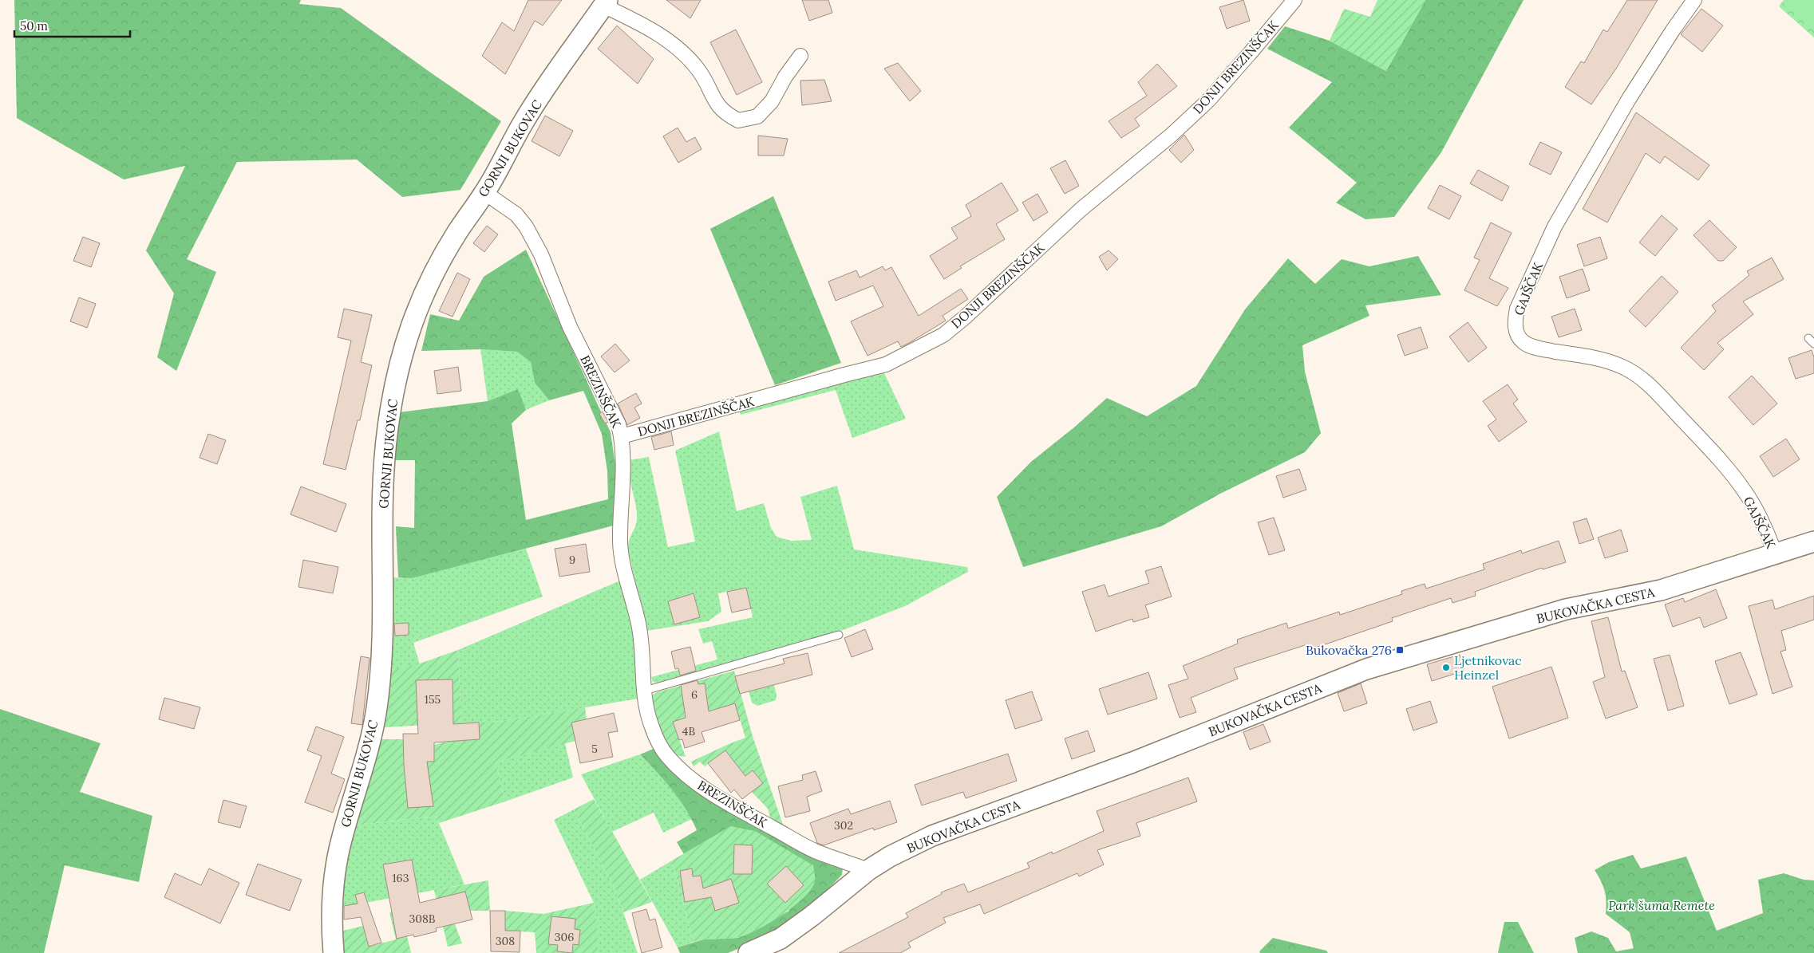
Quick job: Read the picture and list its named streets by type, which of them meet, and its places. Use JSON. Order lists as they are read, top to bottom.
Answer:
{
  "streets": {
    "main road": ["GORNJI BUKOVAC", "BUKOVAČKA CESTA"],
    "street": ["DONJI BREZINŠČAK", "GAJŠČAK", "BREZINŠČAK"]
  },
  "crossings": [
    ["DONJI BREZINŠČAK", "BREZINŠČAK"],
    ["GORNJI BUKOVAC", "BREZINŠČAK"],
    ["GAJŠČAK", "BUKOVAČKA CESTA"],
    ["BREZINŠČAK", "BUKOVAČKA CESTA"]
  ],
  "parks": ["Park šuma Remete"],
  "places": {
    "transit": ["Bukovačka 276"],
    "other": ["Ljetnikovac Heinzel"]
  },
  "house_numbers": [
    "9",
    "6",
    "155",
    "4B",
    "5",
    "302",
    "163",
    "308B",
    "306",
    "308"
  ],
  "scale_bar": "50 m"
}
